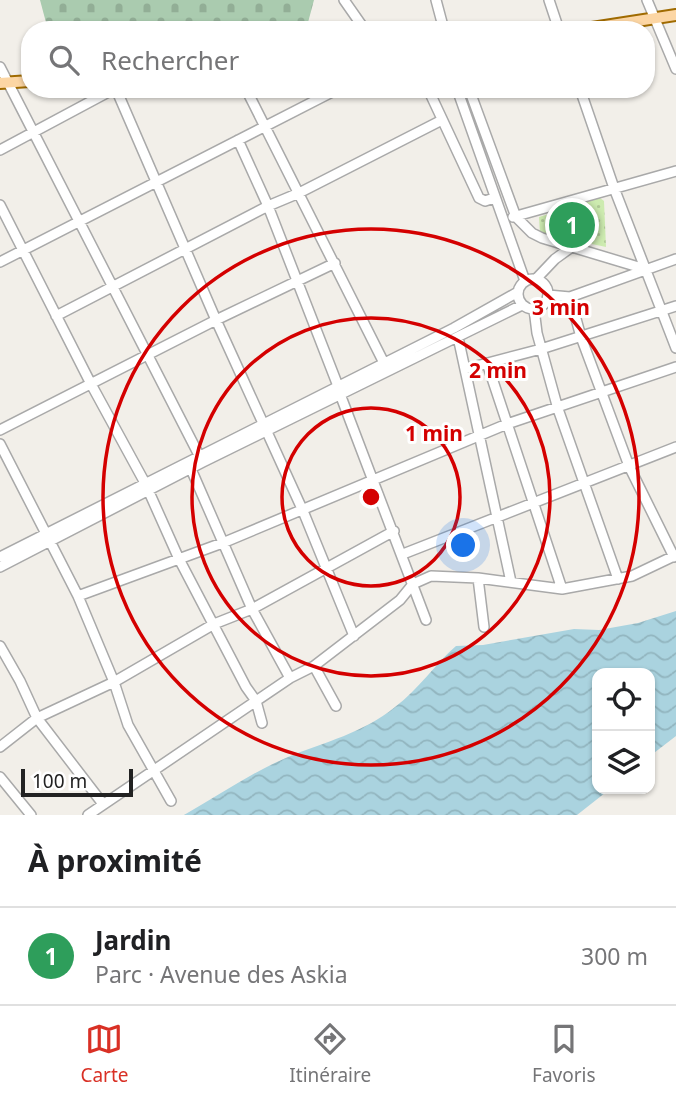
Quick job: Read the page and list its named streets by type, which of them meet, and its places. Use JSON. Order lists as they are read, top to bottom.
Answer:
{
  "scale_bar": "100 m",
  "page": {
    "search": "Rechercher",
    "pins": "1",
    "scale": "100 m",
    "heading": "À proximité",
    "list": [
      {
        "mark": "1",
        "name": "Jardin",
        "note": "Parc · Avenue des Askia",
        "value": "300 m"
      }
    ],
    "nav": ["Carte", "Itinéraire", "Favoris"]
  },
  "rings": ["3 min", "2 min", "1 min"]
}
